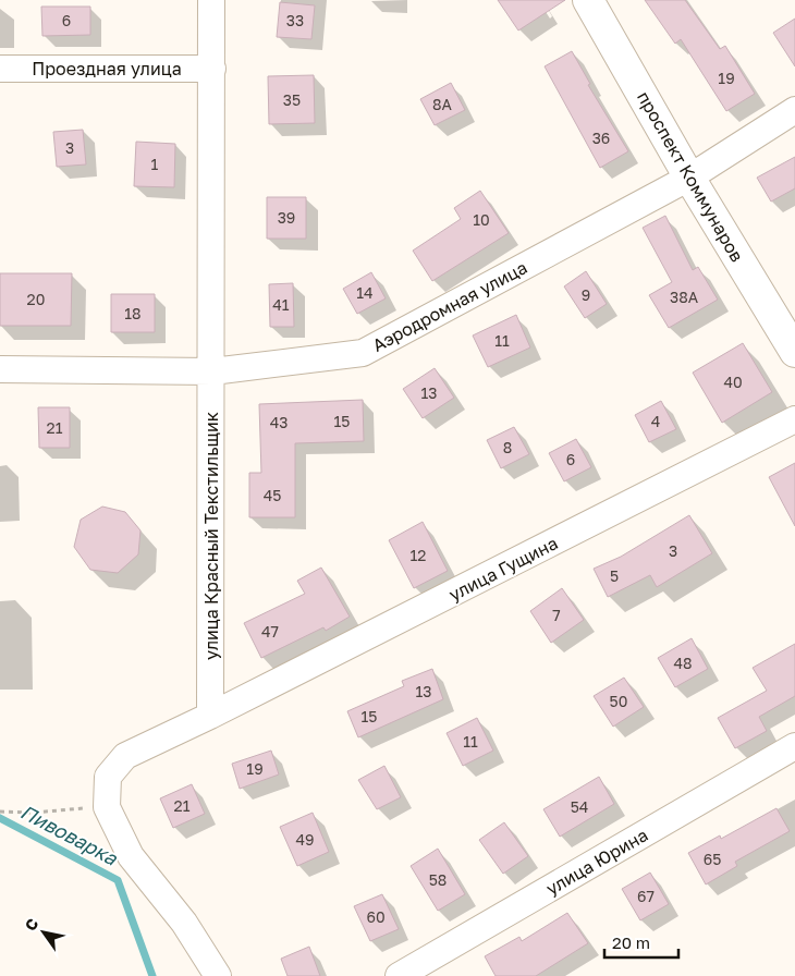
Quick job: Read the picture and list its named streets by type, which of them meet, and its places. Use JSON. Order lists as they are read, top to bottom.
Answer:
{
  "streets": {
    "street": [
      "Проездная улица",
      "проспект Коммунаров",
      "Аэродромная улица",
      "улица Красный Текстильщик",
      "улица Гущина",
      "улица Юрина"
    ]
  },
  "crossings": [
    ["Проездная улица", "улица Красный Текстильщик"],
    ["проспект Коммунаров", "Аэродромная улица"],
    ["Аэродромная улица", "улица Красный Текстильщик"],
    ["улица Красный Текстильщик", "улица Гущина"]
  ],
  "water": ["Пивоварка"],
  "house_numbers": [
    "6",
    "33",
    "19",
    "35",
    "8А",
    "36",
    "3",
    "1",
    "39",
    "10",
    "14",
    "9",
    "38А",
    "20",
    "41",
    "18",
    "11",
    "40",
    "13",
    "15",
    "4",
    "43",
    "21",
    "8",
    "6",
    "45",
    "3",
    "12",
    "5",
    "7",
    "47",
    "48",
    "13",
    "50",
    "15",
    "11",
    "19",
    "21",
    "54",
    "49",
    "65",
    "58",
    "67",
    "60"
  ],
  "scale_bar": "20 m",
  "north": "top left"
}
